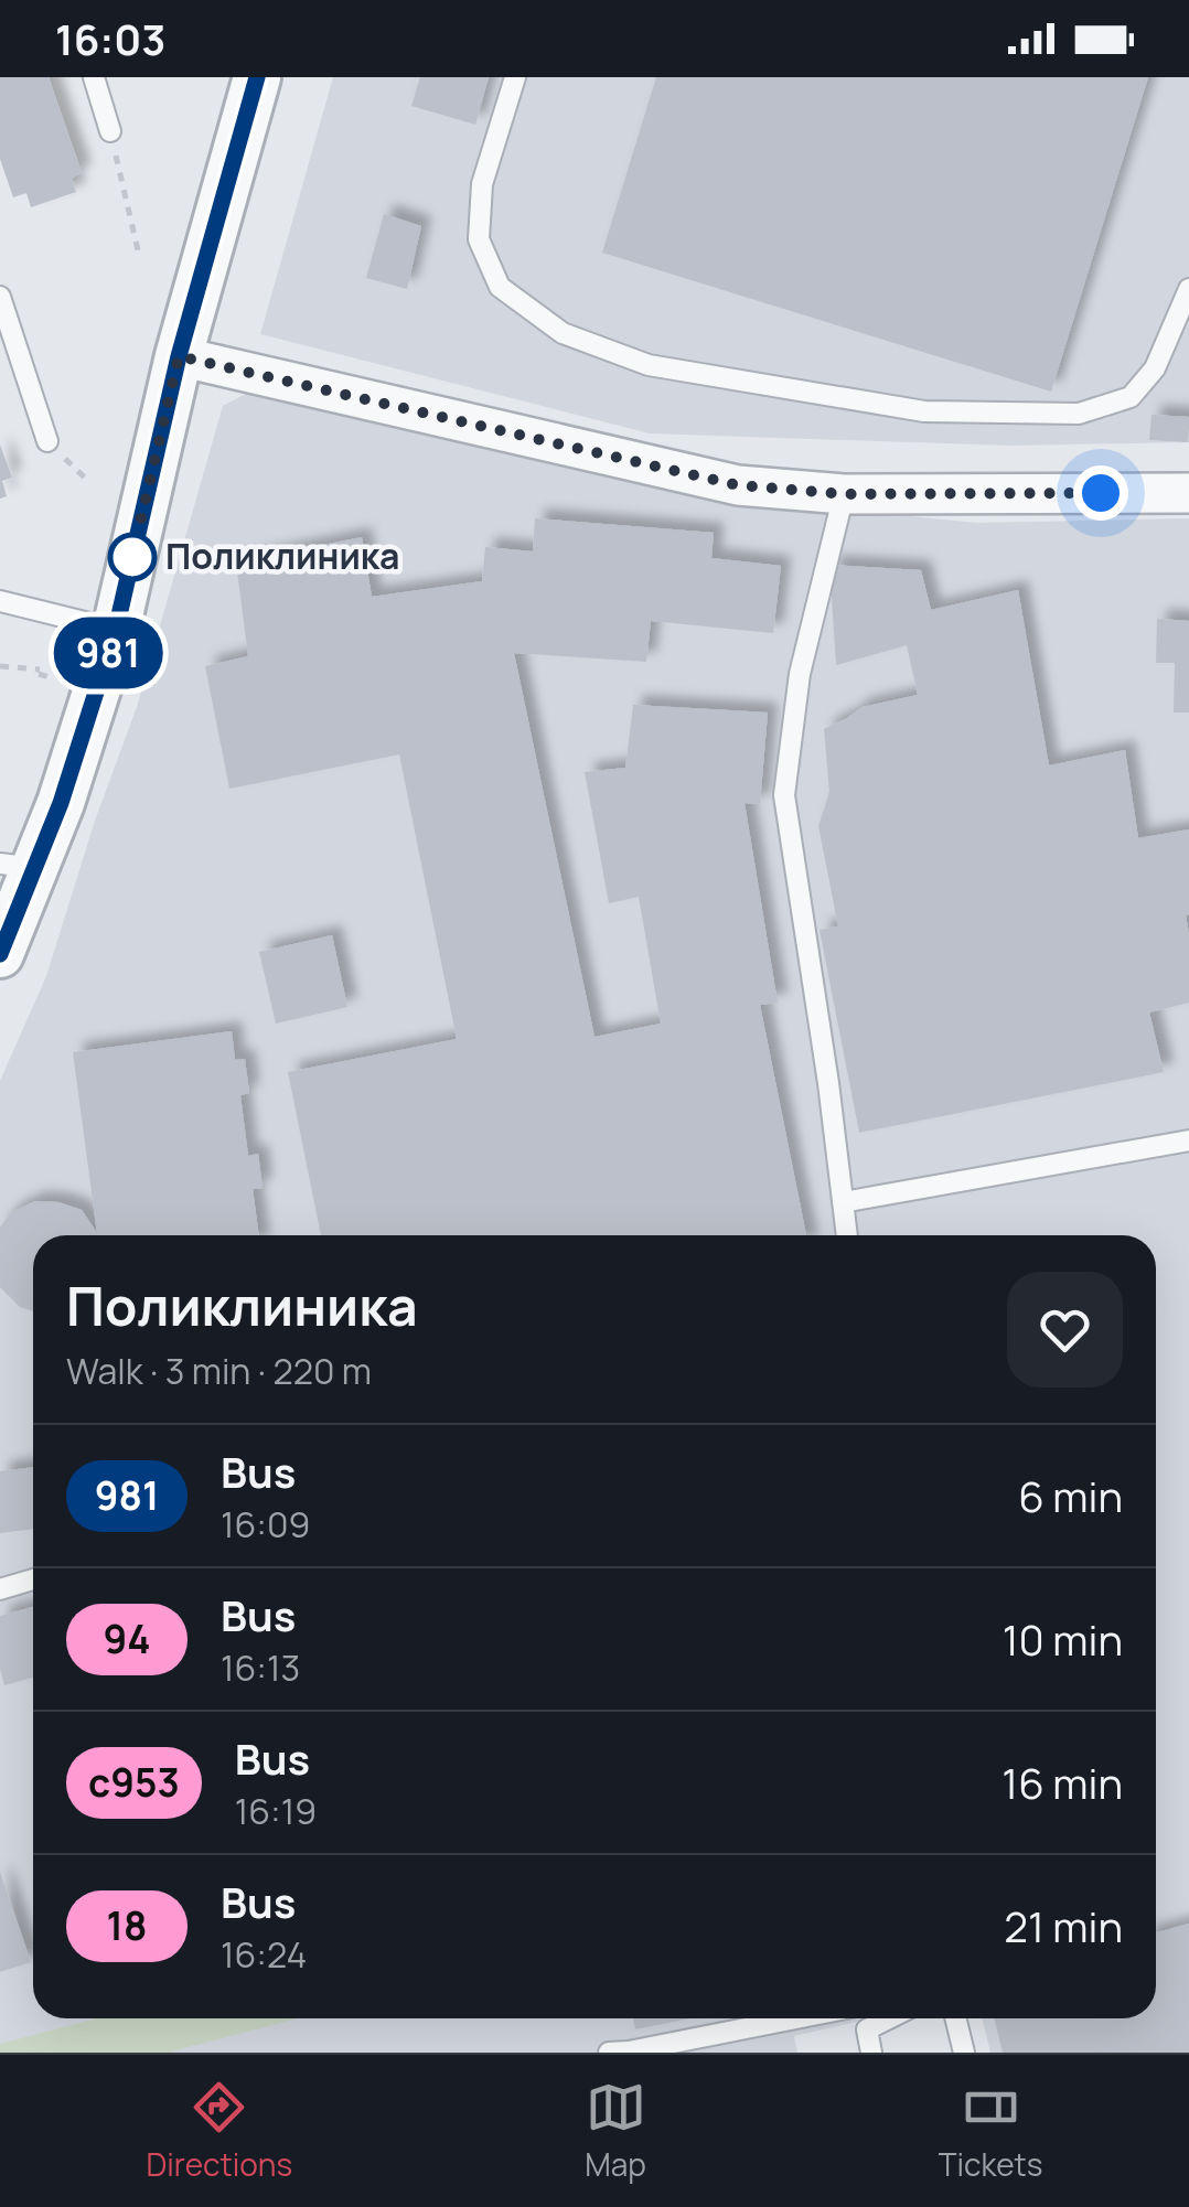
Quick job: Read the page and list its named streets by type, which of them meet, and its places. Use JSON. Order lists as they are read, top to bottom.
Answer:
{
  "places": ["Поликлиника"],
  "lines": ["bus line 981"],
  "page": {
    "status": "16:03",
    "on_map": "981",
    "heading": ["Поликлиника", "Walk · 3 min · 220 m"],
    "list": [
      {
        "mark": "981",
        "name": "Bus",
        "note": "16:09",
        "value": "6 min"
      },
      {
        "mark": "94",
        "name": "Bus",
        "note": "16:13",
        "value": "10 min"
      },
      {
        "mark": "с953",
        "name": "Bus",
        "note": "16:19",
        "value": "16 min"
      },
      {
        "mark": "18",
        "name": "Bus",
        "note": "16:24",
        "value": "21 min"
      }
    ],
    "tabs": ["Directions", "Map", "Tickets"]
  }
}
